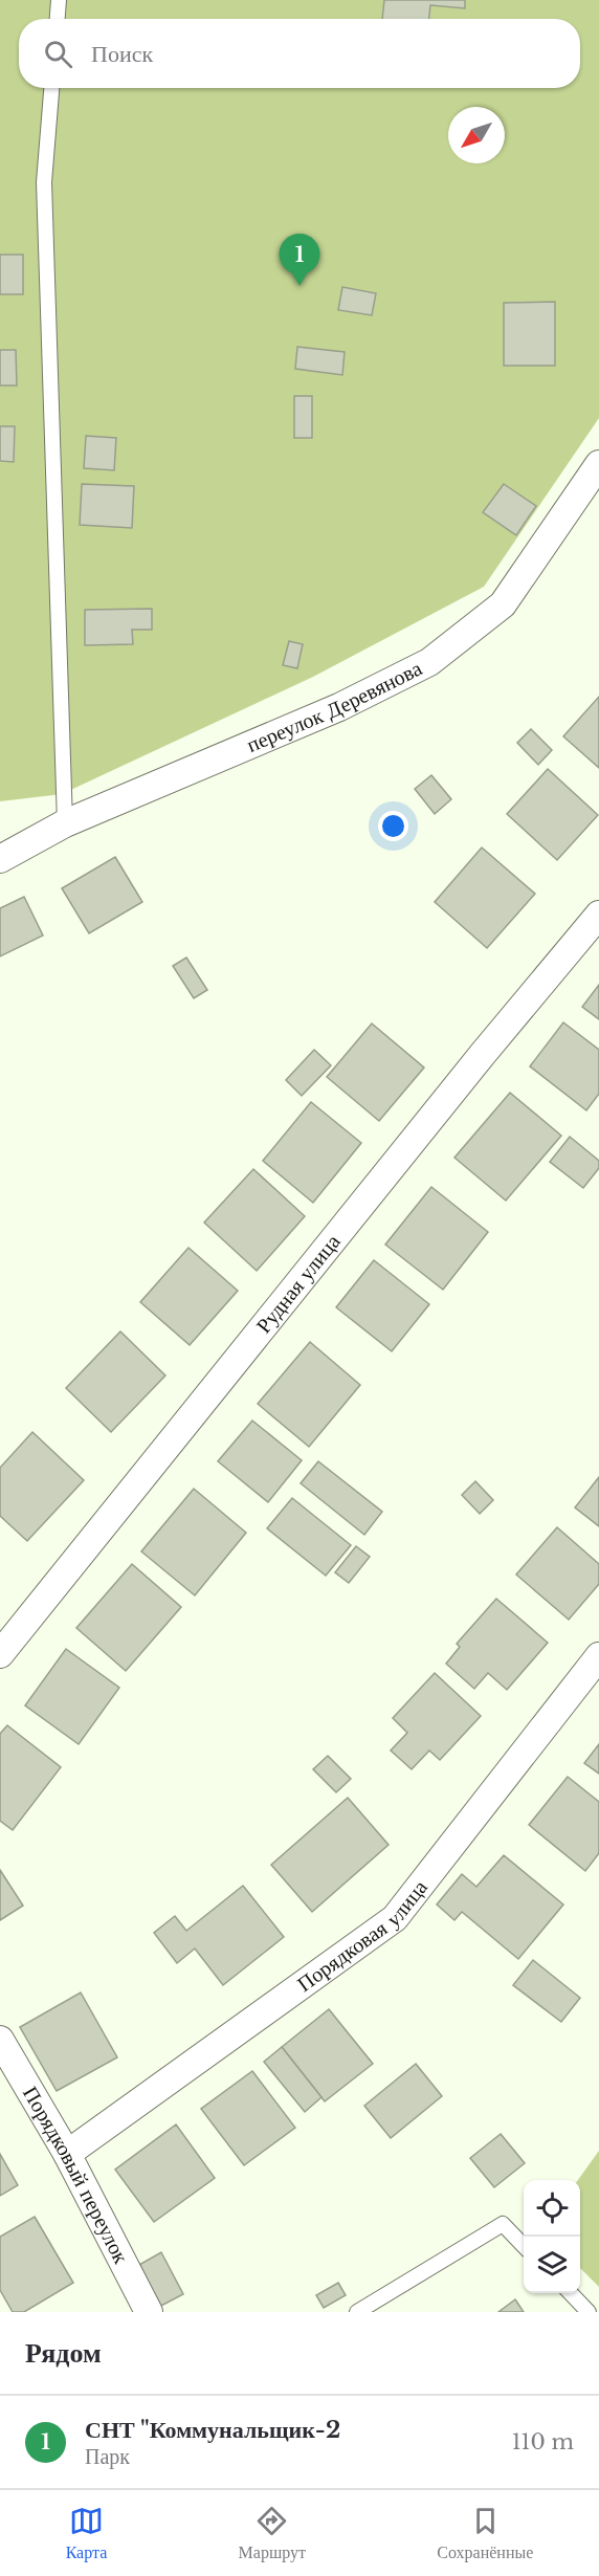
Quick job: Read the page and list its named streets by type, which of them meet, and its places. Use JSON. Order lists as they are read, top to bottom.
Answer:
{
  "streets": {
    "street": [
      "переулок Деревянова",
      "Рудная улица",
      "Порядковая улица",
      "Порядковый переулок"
    ]
  },
  "crossings": [
    ["Порядковая улица", "Порядковый переулок"]
  ],
  "north": "bottom left",
  "page": {
    "search": "Поиск",
    "pins": "1",
    "heading": "Рядом",
    "list": [
      {
        "mark": "1",
        "name": "СНТ \"Коммунальщик-2",
        "note": "Парк",
        "value": "110 m"
      }
    ],
    "nav": ["Карта", "Маршрут", "Сохранённые"]
  }
}
